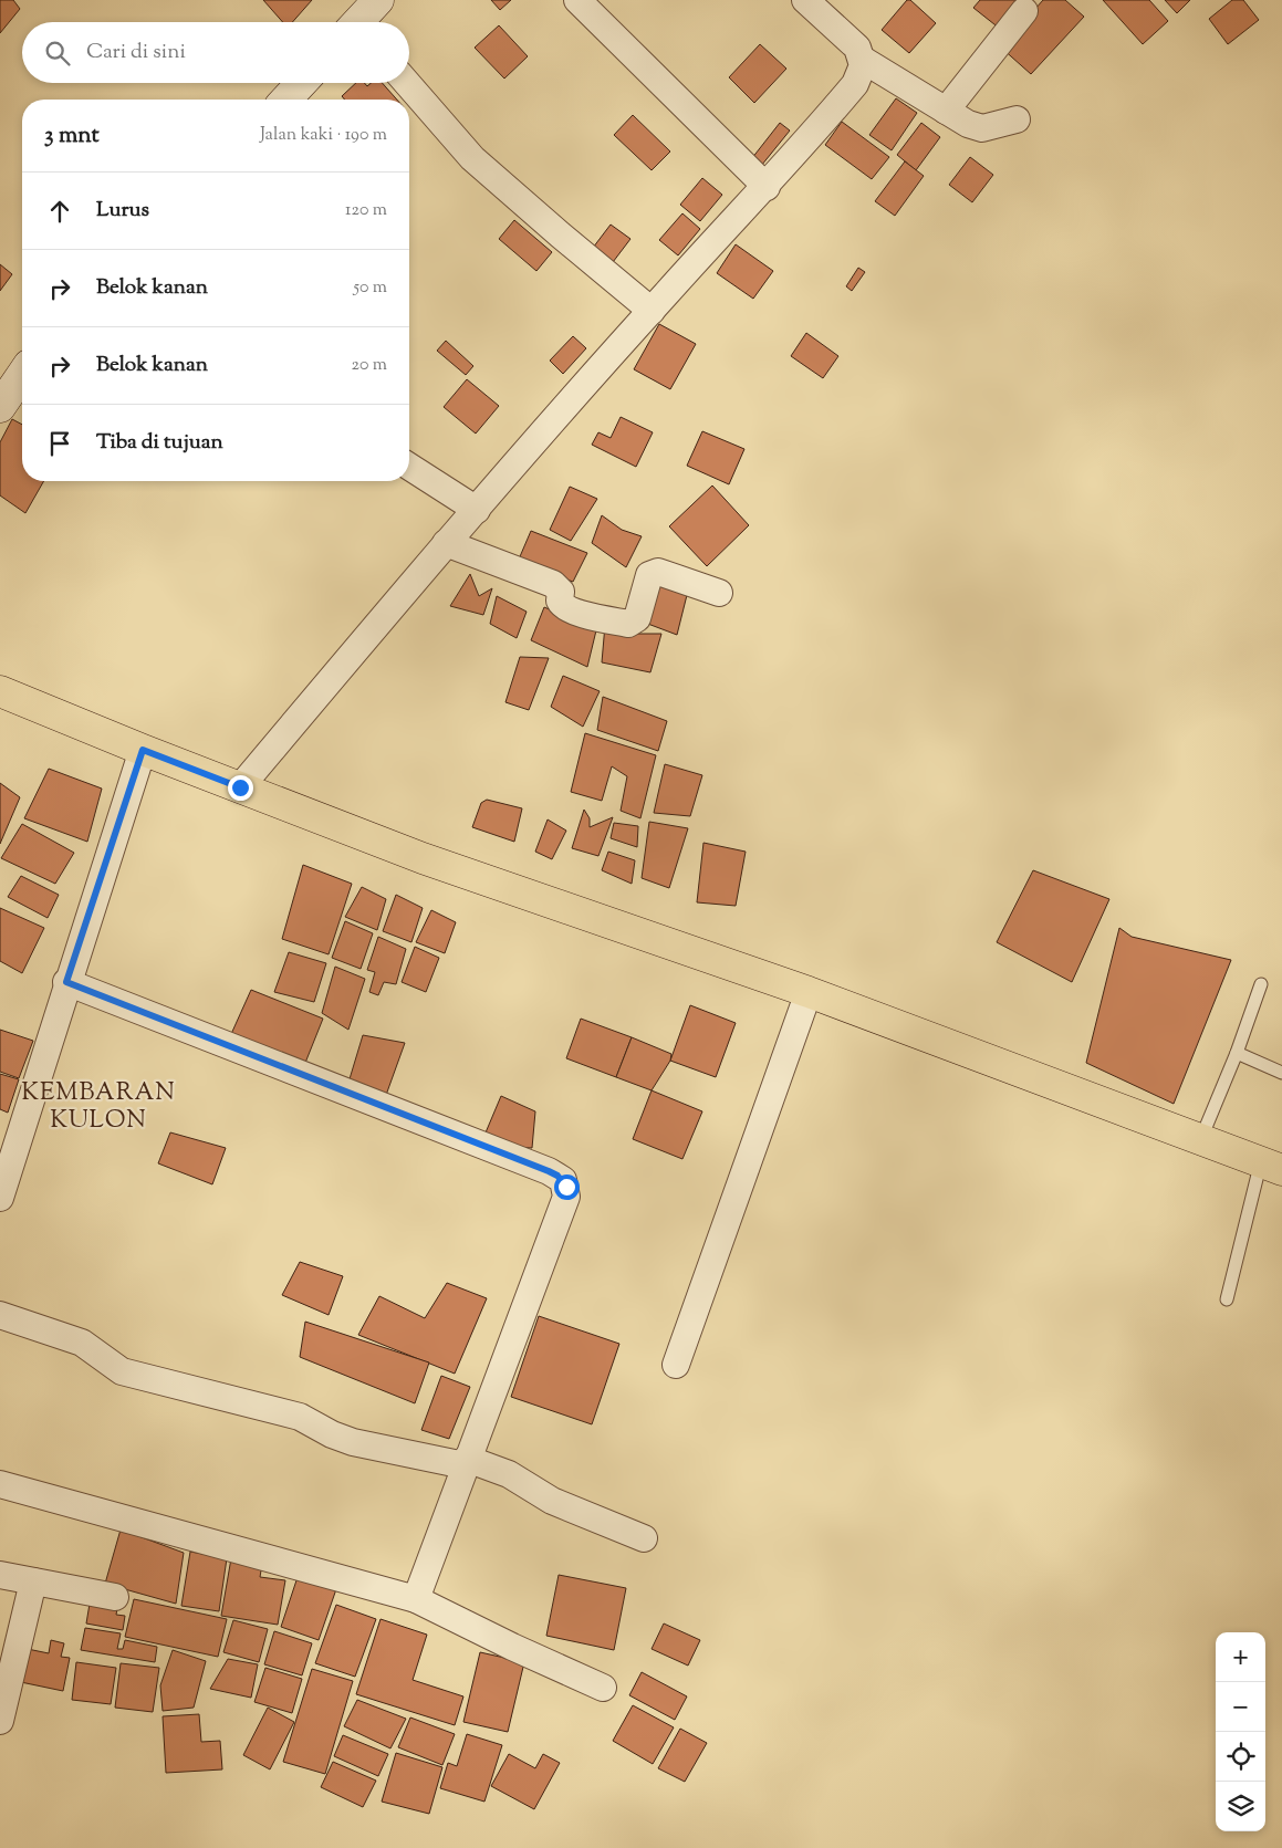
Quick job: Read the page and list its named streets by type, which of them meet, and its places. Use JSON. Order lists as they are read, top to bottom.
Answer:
{
  "districts": ["KEMBARAN KULON"],
  "page": {
    "search": "Cari di sini",
    "heading": ["3 mnt", "Jalan kaki · 190 m"],
    "list": [
      ["Lurus", "120 m"],
      ["Belok kanan", "50 m"],
      ["Belok kanan", "20 m"],
      "Tiba di tujuan"
    ],
    "map_buttons": ["+", "−"]
  }
}
